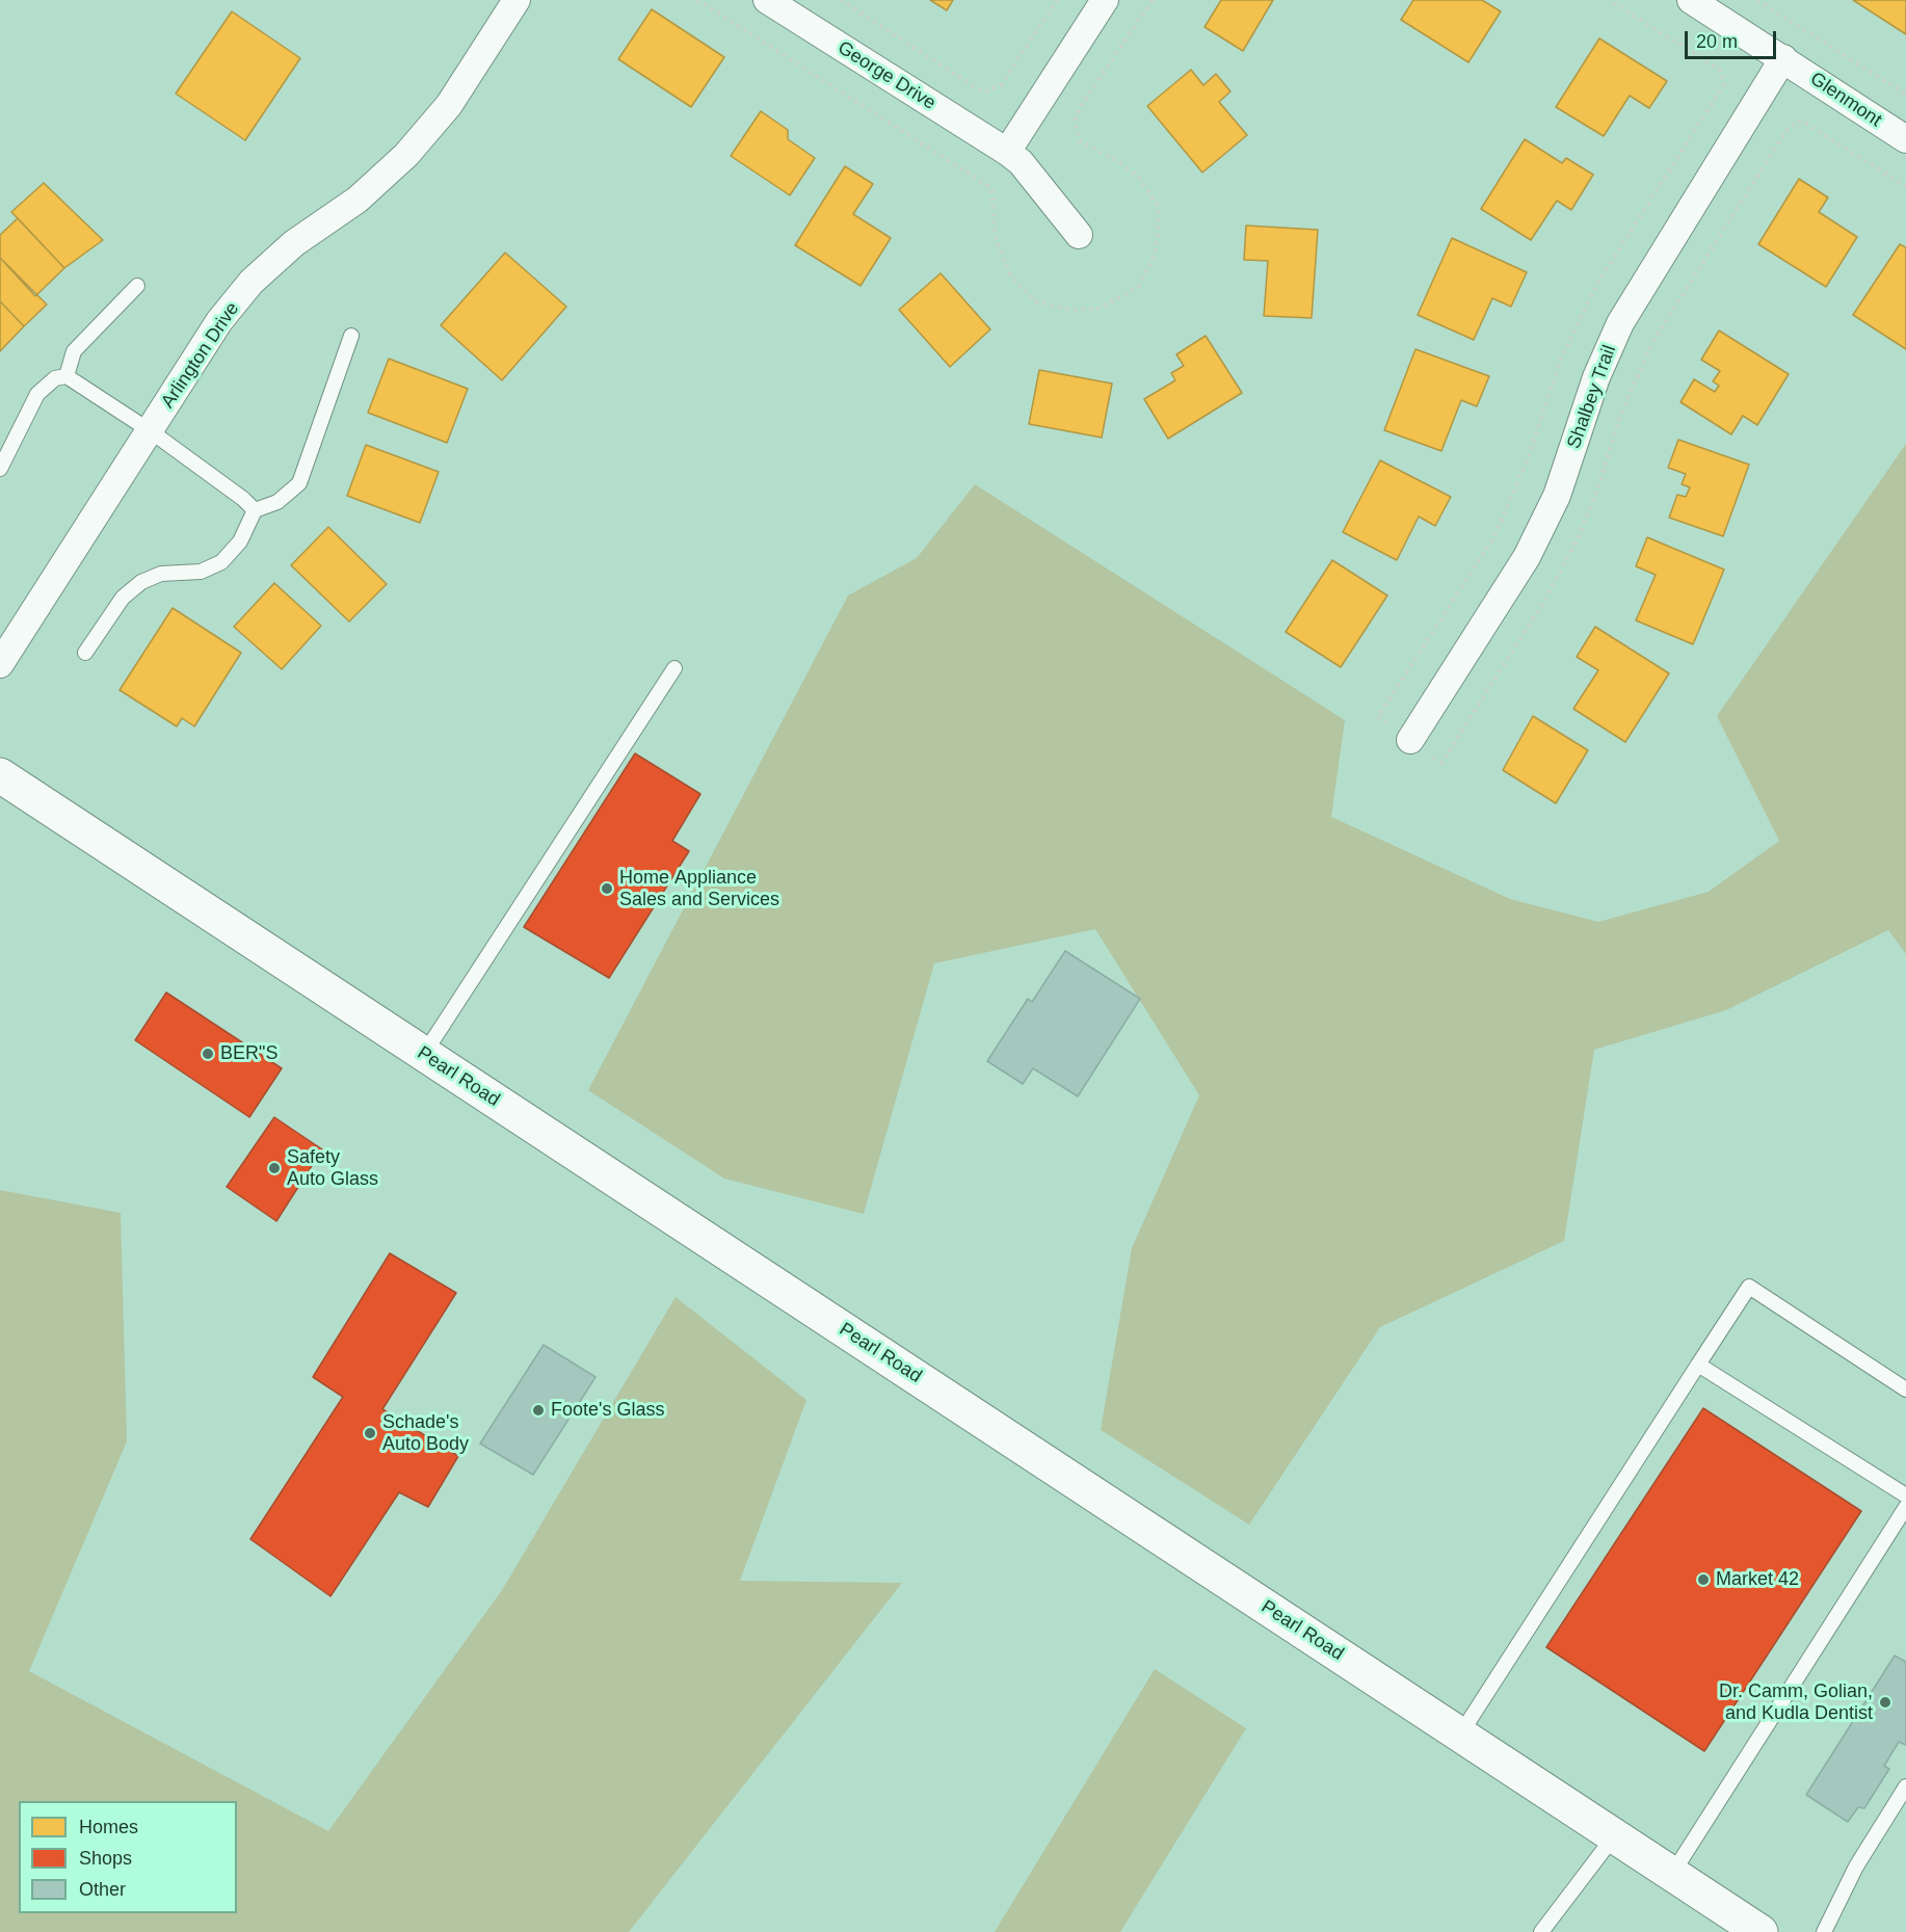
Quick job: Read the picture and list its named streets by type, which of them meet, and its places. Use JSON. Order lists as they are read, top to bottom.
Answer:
{
  "streets": {
    "main road": ["Pearl Road"],
    "street": [
      "George Drive",
      "Glenmont",
      "Arlington Drive",
      "Shalbey Trail"
    ]
  },
  "crossings": [
    ["Glenmont", "Shalbey Trail"]
  ],
  "places": [
    "Home Appliance Sales and Services",
    "BER\"S",
    "Safety Auto Glass",
    "Foote's Glass",
    "Schade's Auto Body",
    "Market 42",
    "Dr. Camm, Golian, and Kudla Dentist"
  ],
  "legend": ["Homes", "Shops", "Other"],
  "scale_bar": "20 m"
}
